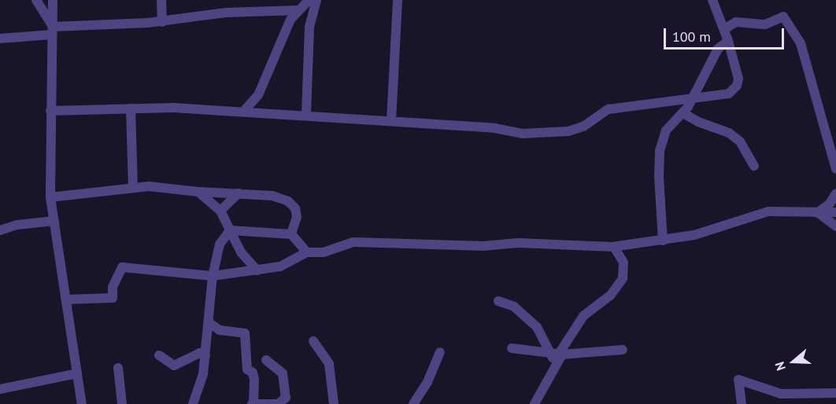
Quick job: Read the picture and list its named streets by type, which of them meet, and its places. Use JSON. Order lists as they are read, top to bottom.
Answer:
{
  "scale_bar": "100 m",
  "north": "left"
}
